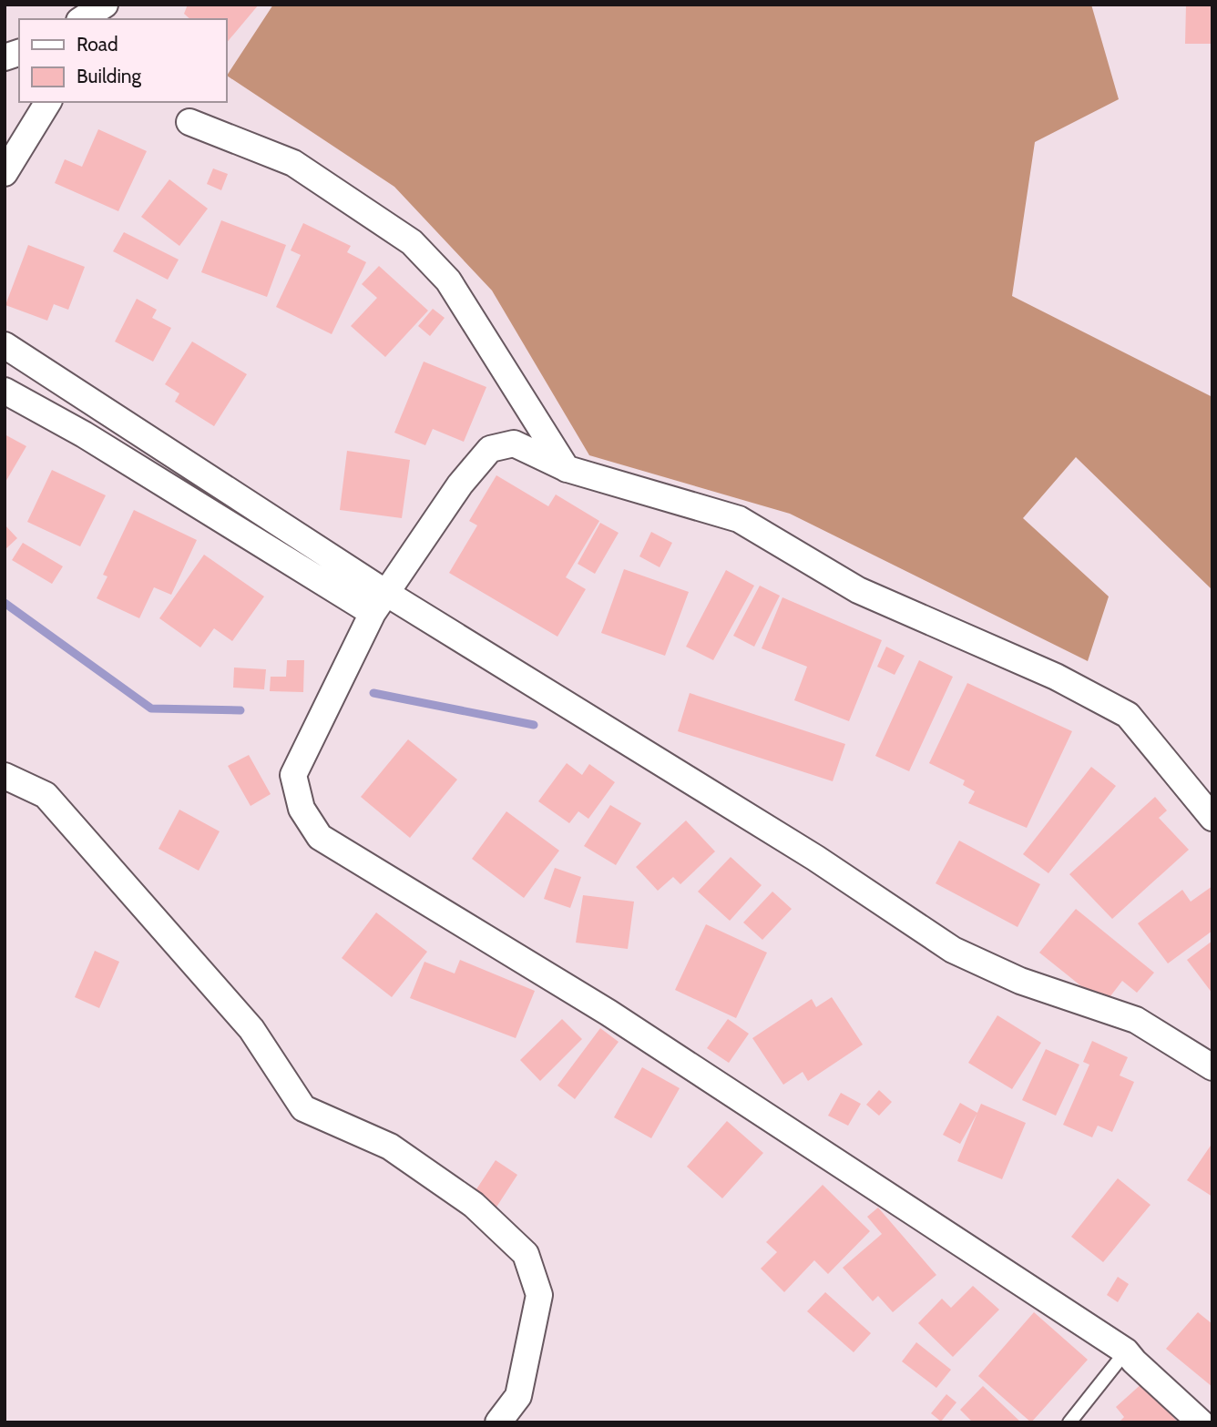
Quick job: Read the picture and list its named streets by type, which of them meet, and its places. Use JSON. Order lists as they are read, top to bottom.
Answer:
{
  "legend": ["Road", "Building"]
}
